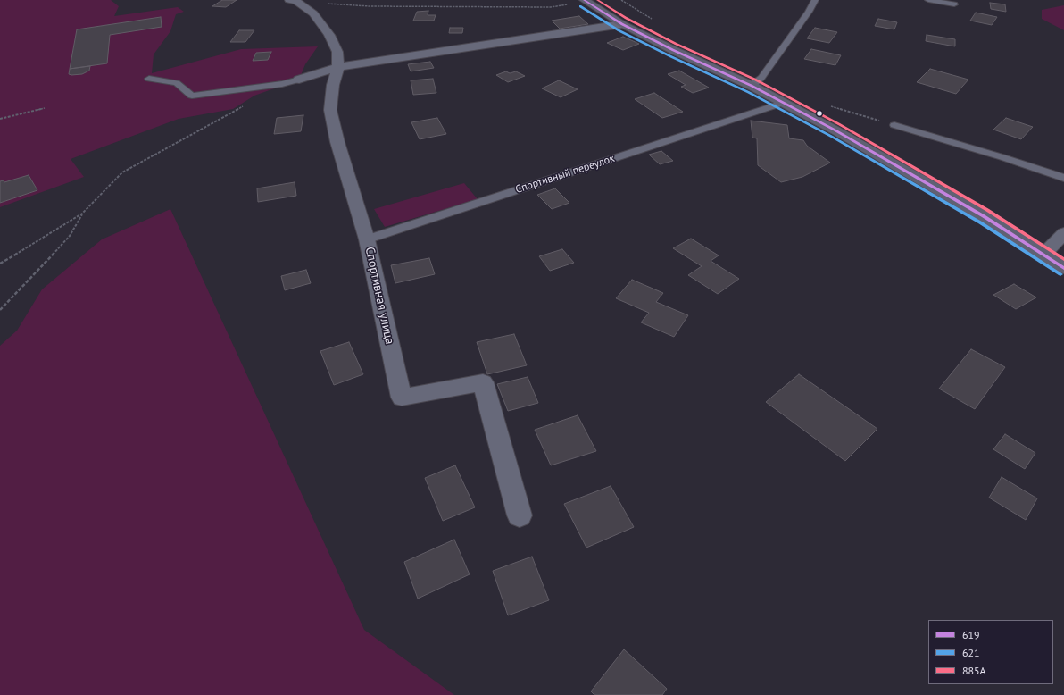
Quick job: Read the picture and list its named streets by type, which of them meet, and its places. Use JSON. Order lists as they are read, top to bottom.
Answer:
{
  "streets": {
    "street": ["Спортивная улица"],
    "lane": ["Спортивный переулок"]
  },
  "crossings": [
    ["Спортивный переулок", "Спортивная улица"]
  ],
  "lines": ["transit line 619", "transit line 885А", "transit line 621"],
  "legend": ["619", "621", "885А"]
}
